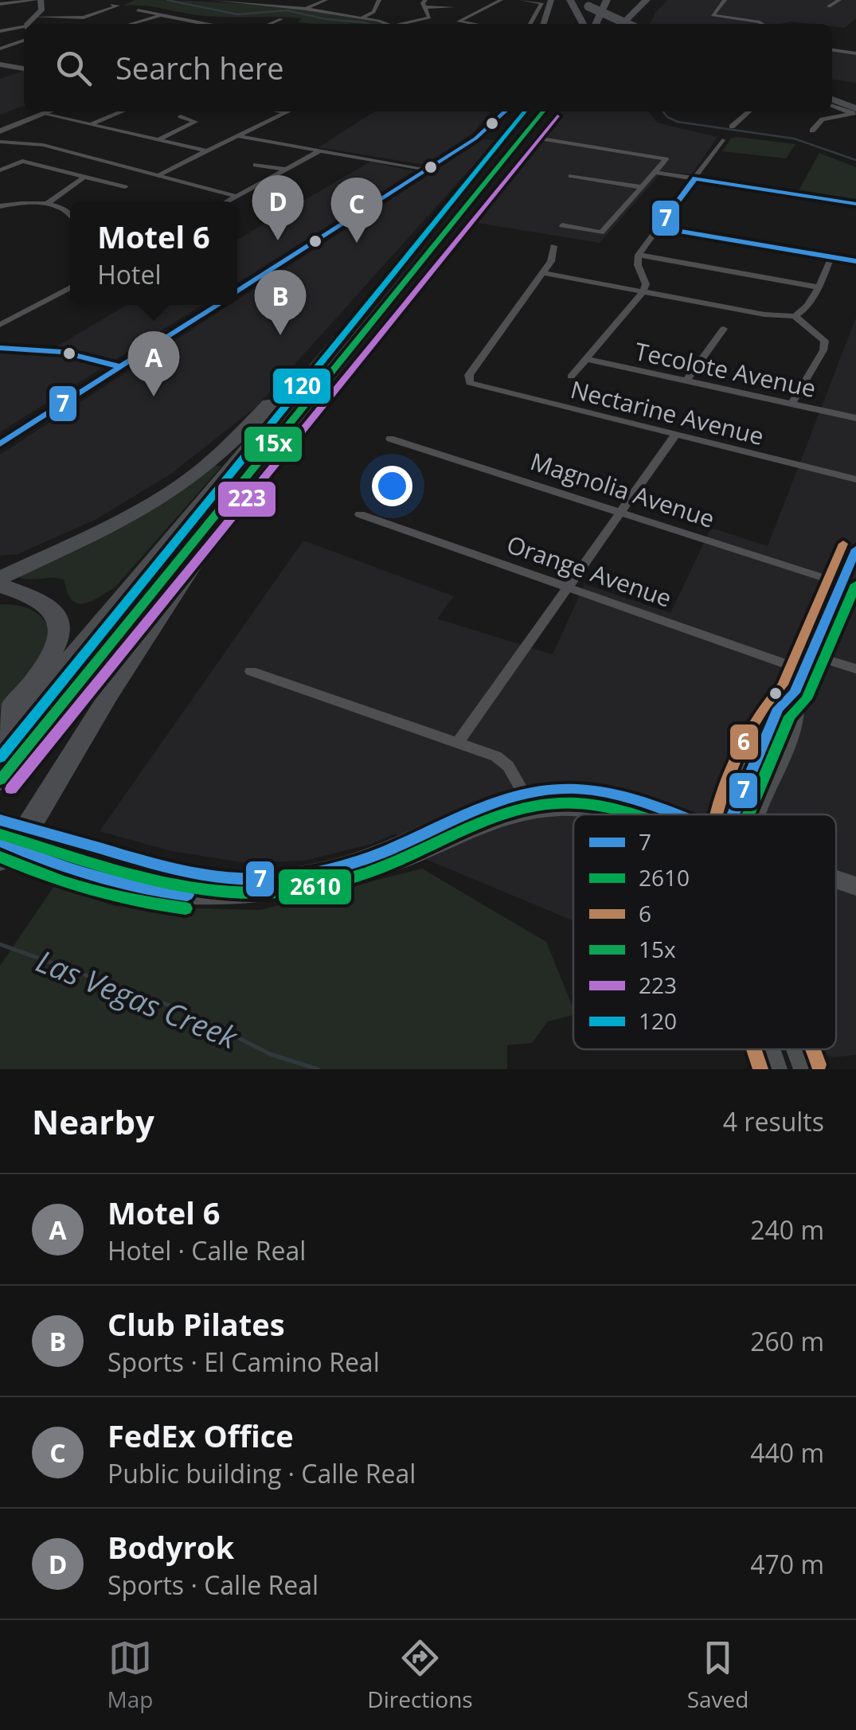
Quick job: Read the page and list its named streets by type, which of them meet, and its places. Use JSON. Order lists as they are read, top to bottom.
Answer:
{
  "streets": {
    "street": [
      "Tecolote Avenue",
      "Nectarine Avenue",
      "Magnolia Avenue",
      "Orange Avenue"
    ]
  },
  "water": ["Las Vegas Creek"],
  "lines": [
    "transit line 7",
    "transit line 15x",
    "transit line 120",
    "transit line 223",
    "transit line 6",
    "transit line 2610"
  ],
  "legend": [
    "7",
    "2610",
    "6",
    "15x",
    "223",
    "120"
  ],
  "page": {
    "search": "Search here",
    "pins": [
      "D",
      "C",
      "B",
      "A"
    ],
    "popup": ["Motel 6", "Hotel"],
    "heading": ["Nearby", "4 results"],
    "list": [
      {
        "mark": "A",
        "name": "Motel 6",
        "note": "Hotel · Calle Real",
        "value": "240 m"
      },
      {
        "mark": "B",
        "name": "Club Pilates",
        "note": "Sports · El Camino Real",
        "value": "260 m"
      },
      {
        "mark": "C",
        "name": "FedEx Office",
        "note": "Public building · Calle Real",
        "value": "440 m"
      },
      {
        "mark": "D",
        "name": "Bodyrok",
        "note": "Sports · Calle Real",
        "value": "470 m"
      }
    ],
    "nav": ["Map", "Directions", "Saved"]
  }
}
